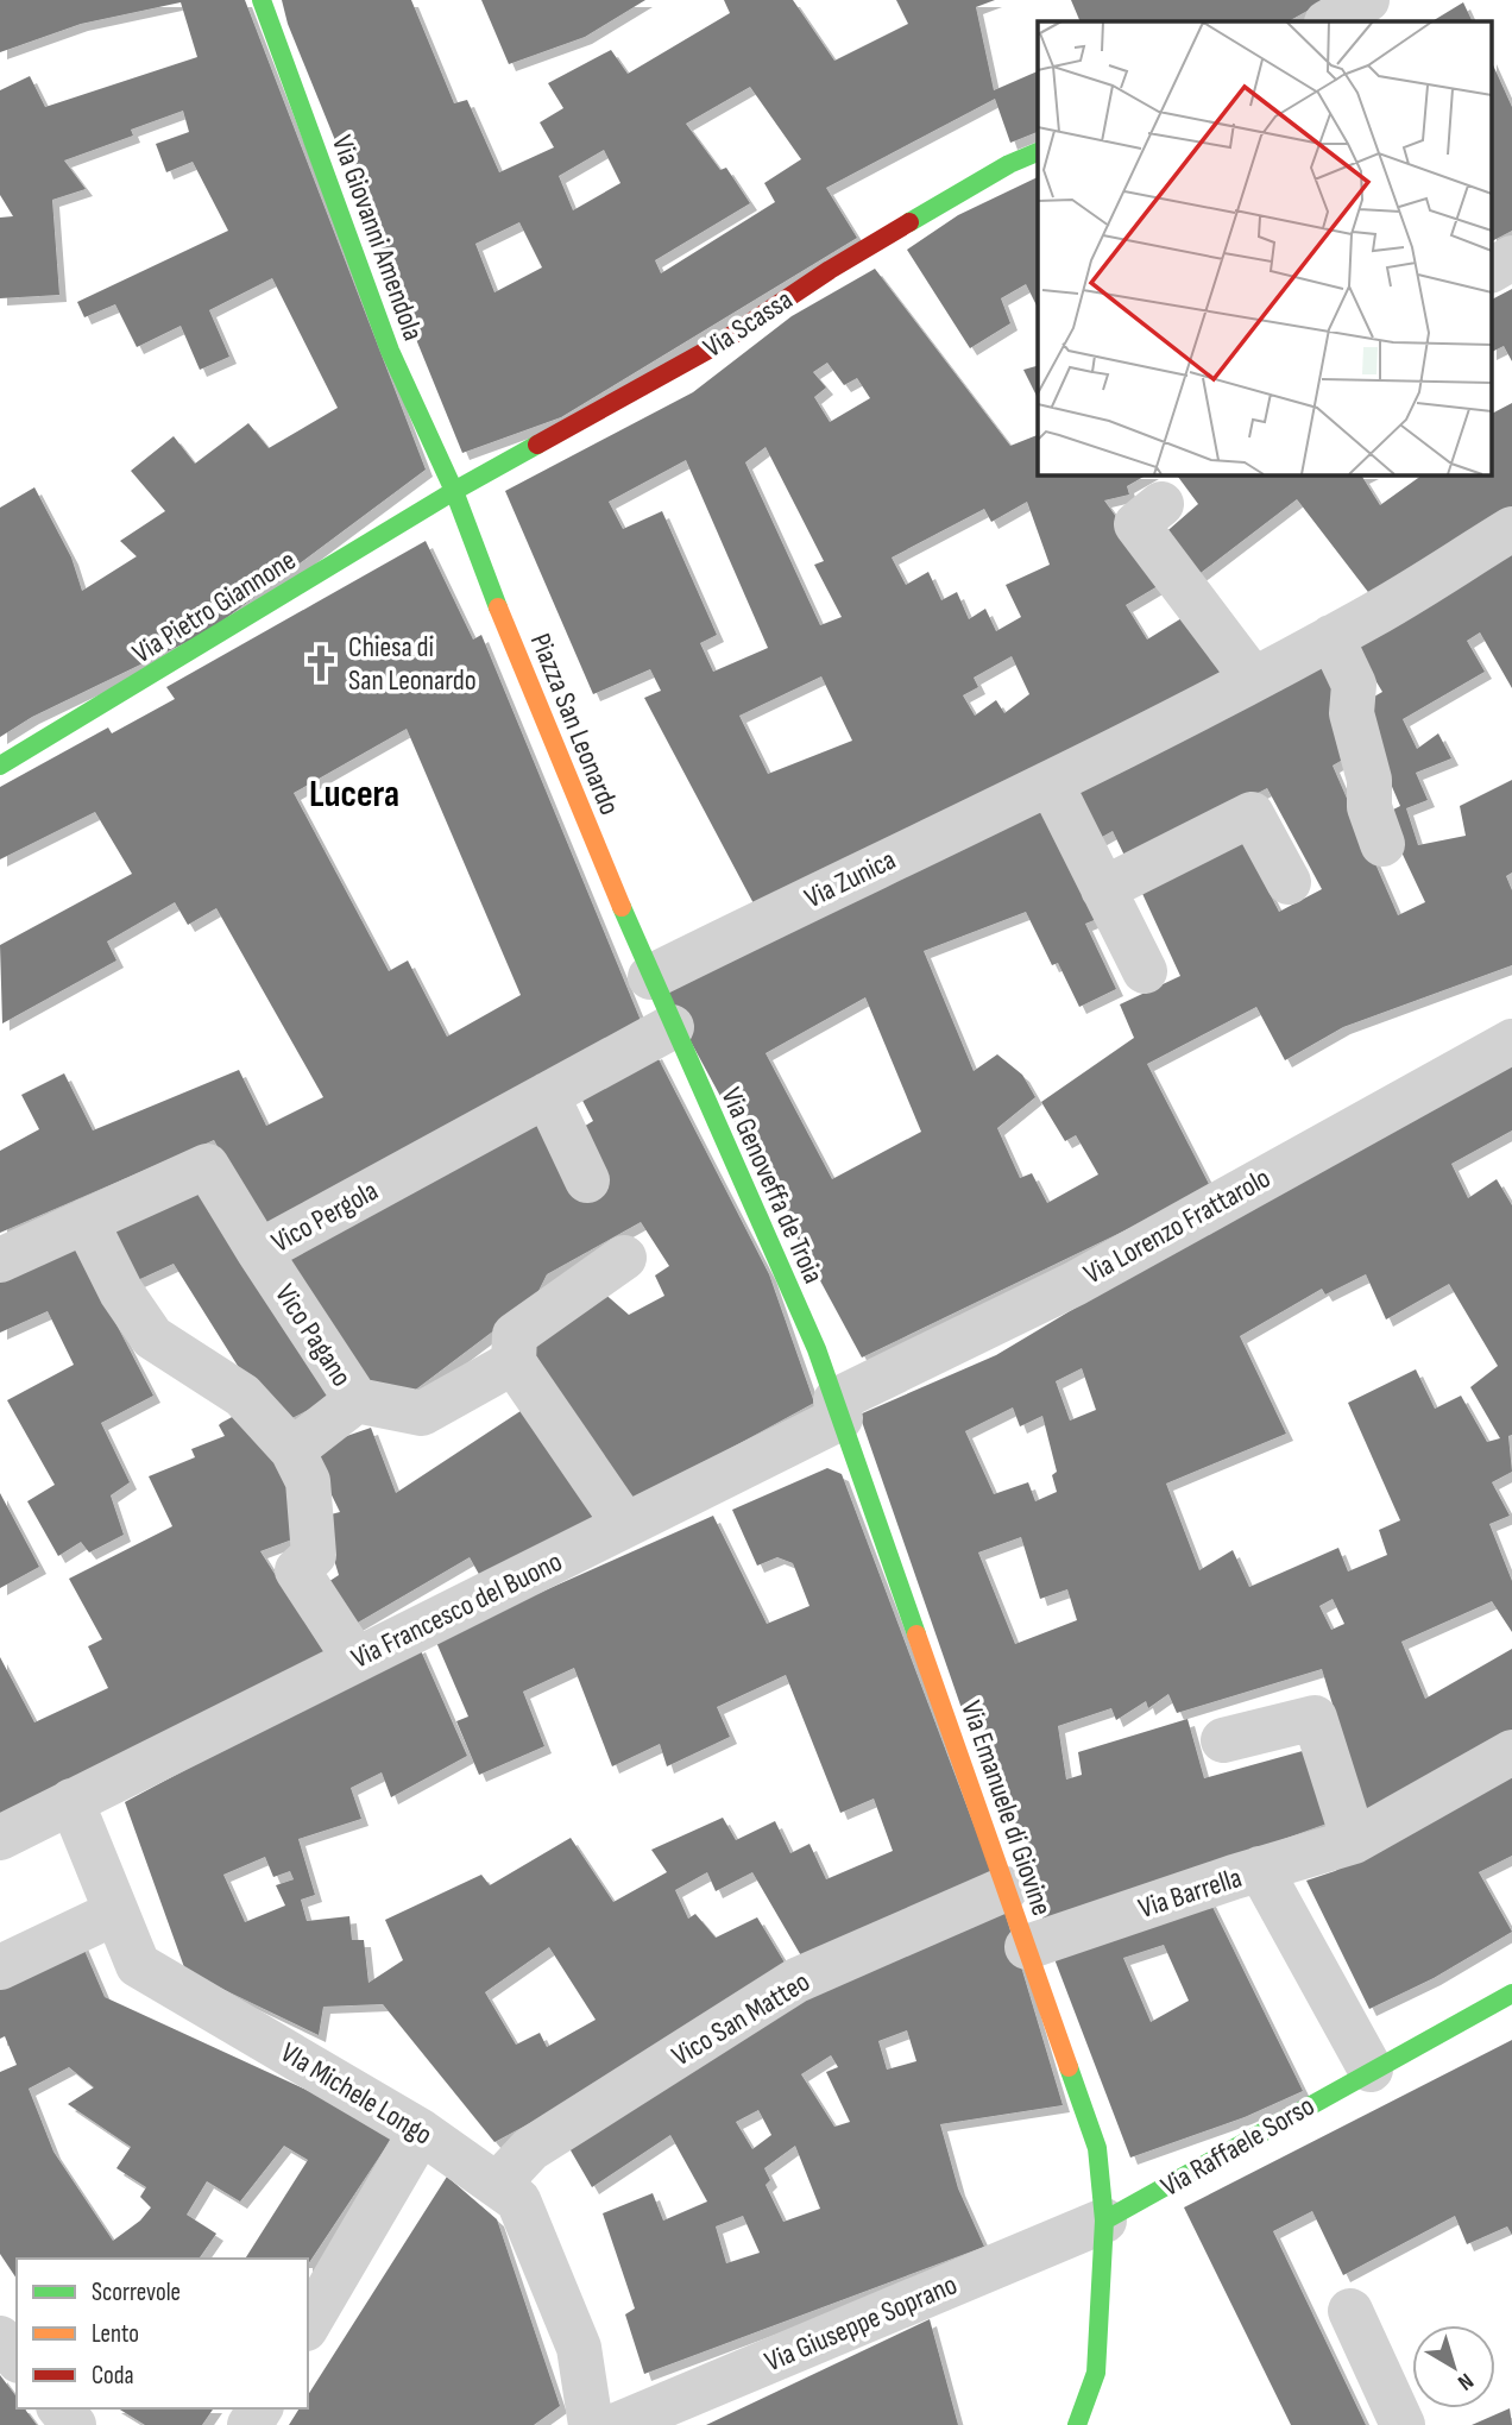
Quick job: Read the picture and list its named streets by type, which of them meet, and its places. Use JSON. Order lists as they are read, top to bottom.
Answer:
{
  "streets": {
    "street": [
      "Via Giovanni Amendola",
      "Via Scassa",
      "Via Pietro Giannone",
      "Piazza San Leonardo",
      "Via Zunica",
      "Via Genoveffa de Troia",
      "Vico Pergola",
      "Via Lorenzo Frattarolo",
      "Vico Pagano",
      "Via Francesco del Buono",
      "Via Emanuele di Giovine",
      "Via Barrella",
      "Vico San Matteo",
      "VIa Michele Longo",
      "Via Raffaele Sorso",
      "Via Giuseppe Soprano"
    ]
  },
  "crossings": [
    ["Via Giovanni Amendola", "Via Scassa"],
    ["Via Giovanni Amendola", "Via Pietro Giannone"],
    ["Via Giovanni Amendola", "Piazza San Leonardo"],
    ["Via Scassa", "Via Pietro Giannone"],
    ["Via Scassa", "Piazza San Leonardo"],
    ["Via Pietro Giannone", "Piazza San Leonardo"],
    ["Piazza San Leonardo", "Via Zunica"],
    ["Piazza San Leonardo", "Via Genoveffa de Troia"],
    ["Via Zunica", "Via Genoveffa de Troia"],
    ["Via Genoveffa de Troia", "Vico Pergola"],
    ["Via Genoveffa de Troia", "Via Lorenzo Frattarolo"],
    ["Via Genoveffa de Troia", "Via Francesco del Buono"],
    ["Via Genoveffa de Troia", "Via Emanuele di Giovine"],
    ["Vico Pergola", "Vico Pagano"],
    ["Via Lorenzo Frattarolo", "Via Francesco del Buono"],
    ["Via Lorenzo Frattarolo", "Via Emanuele di Giovine"],
    ["Via Francesco del Buono", "Via Emanuele di Giovine"],
    ["Via Francesco del Buono", "VIa Michele Longo"],
    ["Via Emanuele di Giovine", "Via Barrella"],
    ["Via Emanuele di Giovine", "Vico San Matteo"],
    ["Via Emanuele di Giovine", "Via Raffaele Sorso"],
    ["Via Emanuele di Giovine", "Via Giuseppe Soprano"],
    ["Vico San Matteo", "VIa Michele Longo"],
    ["Via Raffaele Sorso", "Via Giuseppe Soprano"]
  ],
  "districts": ["Lucera"],
  "places": {
    "church": ["Chiesa di San Leonardo"]
  },
  "legend": ["Scorrevole", "Lento", "Coda"],
  "north": "bottom right"
}
